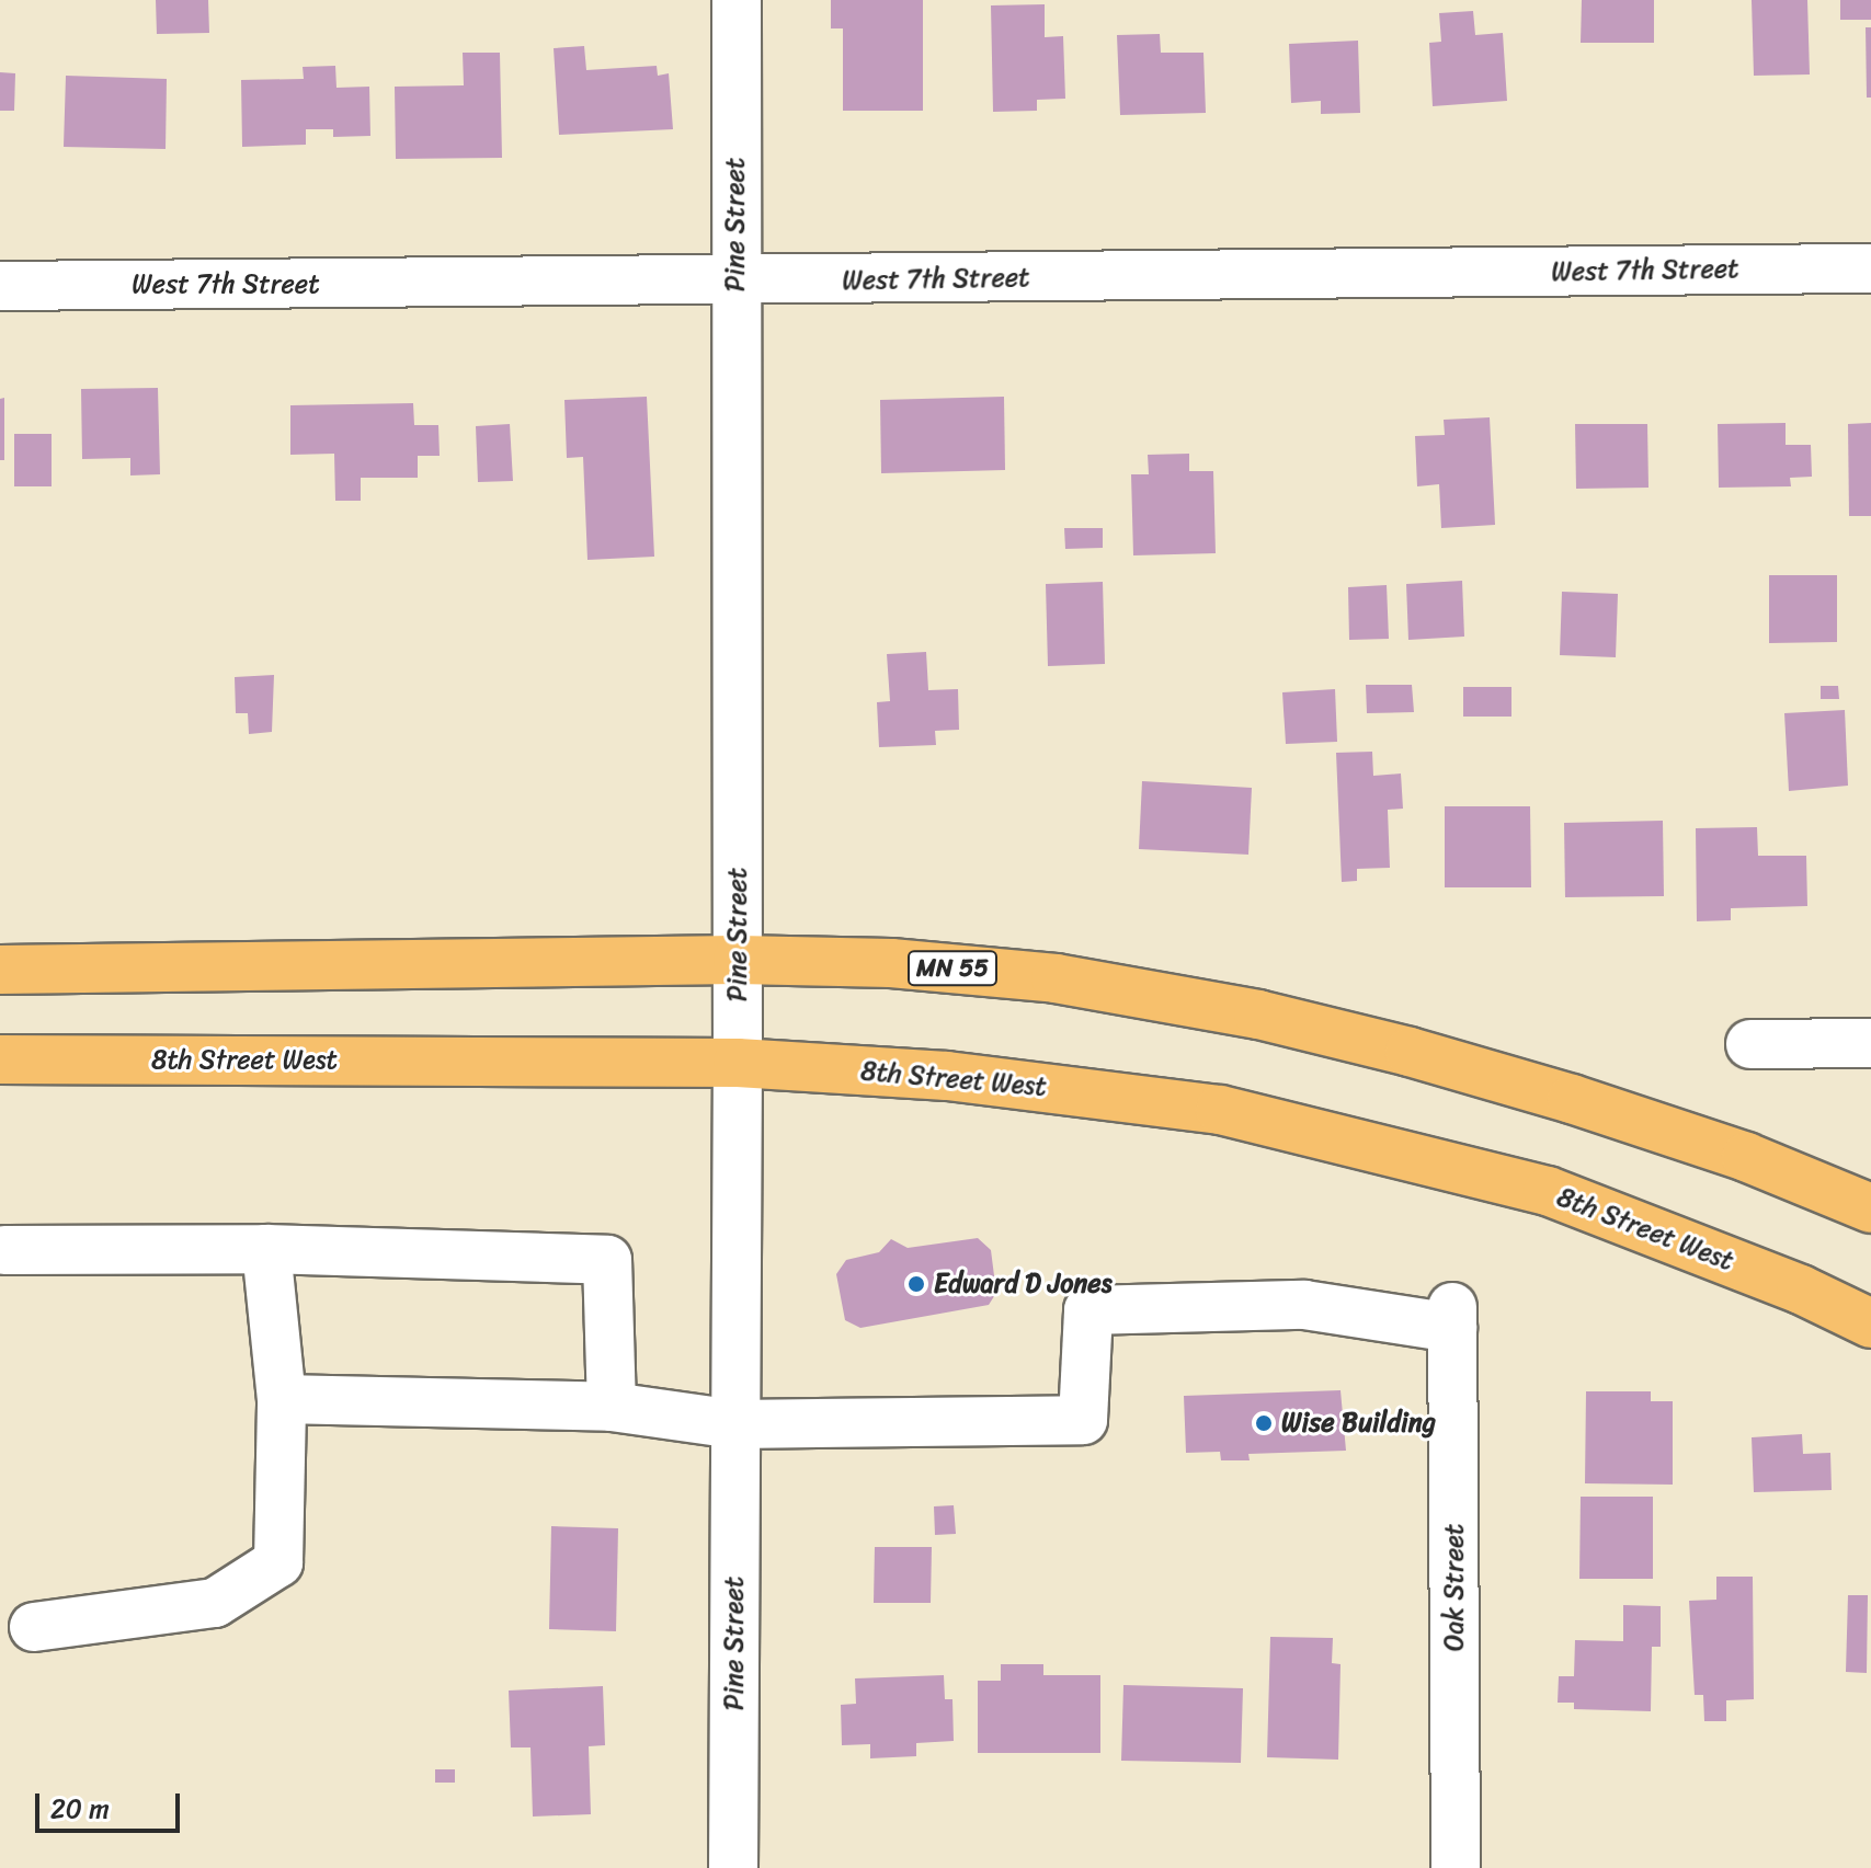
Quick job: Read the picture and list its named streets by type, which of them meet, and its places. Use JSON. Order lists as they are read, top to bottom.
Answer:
{
  "streets": {
    "highway": ["MN 55", "8th Street West"],
    "street": ["Pine Street", "West 7th Street", "Oak Street"]
  },
  "crossings": [
    ["Pine Street", "West 7th Street"],
    ["Pine Street", "MN 55"],
    ["Pine Street", "8th Street West"],
    ["Pine Street", "Oak Street"]
  ],
  "places": ["Edward D Jones", "Wise Building"],
  "scale_bar": "20 m"
}
